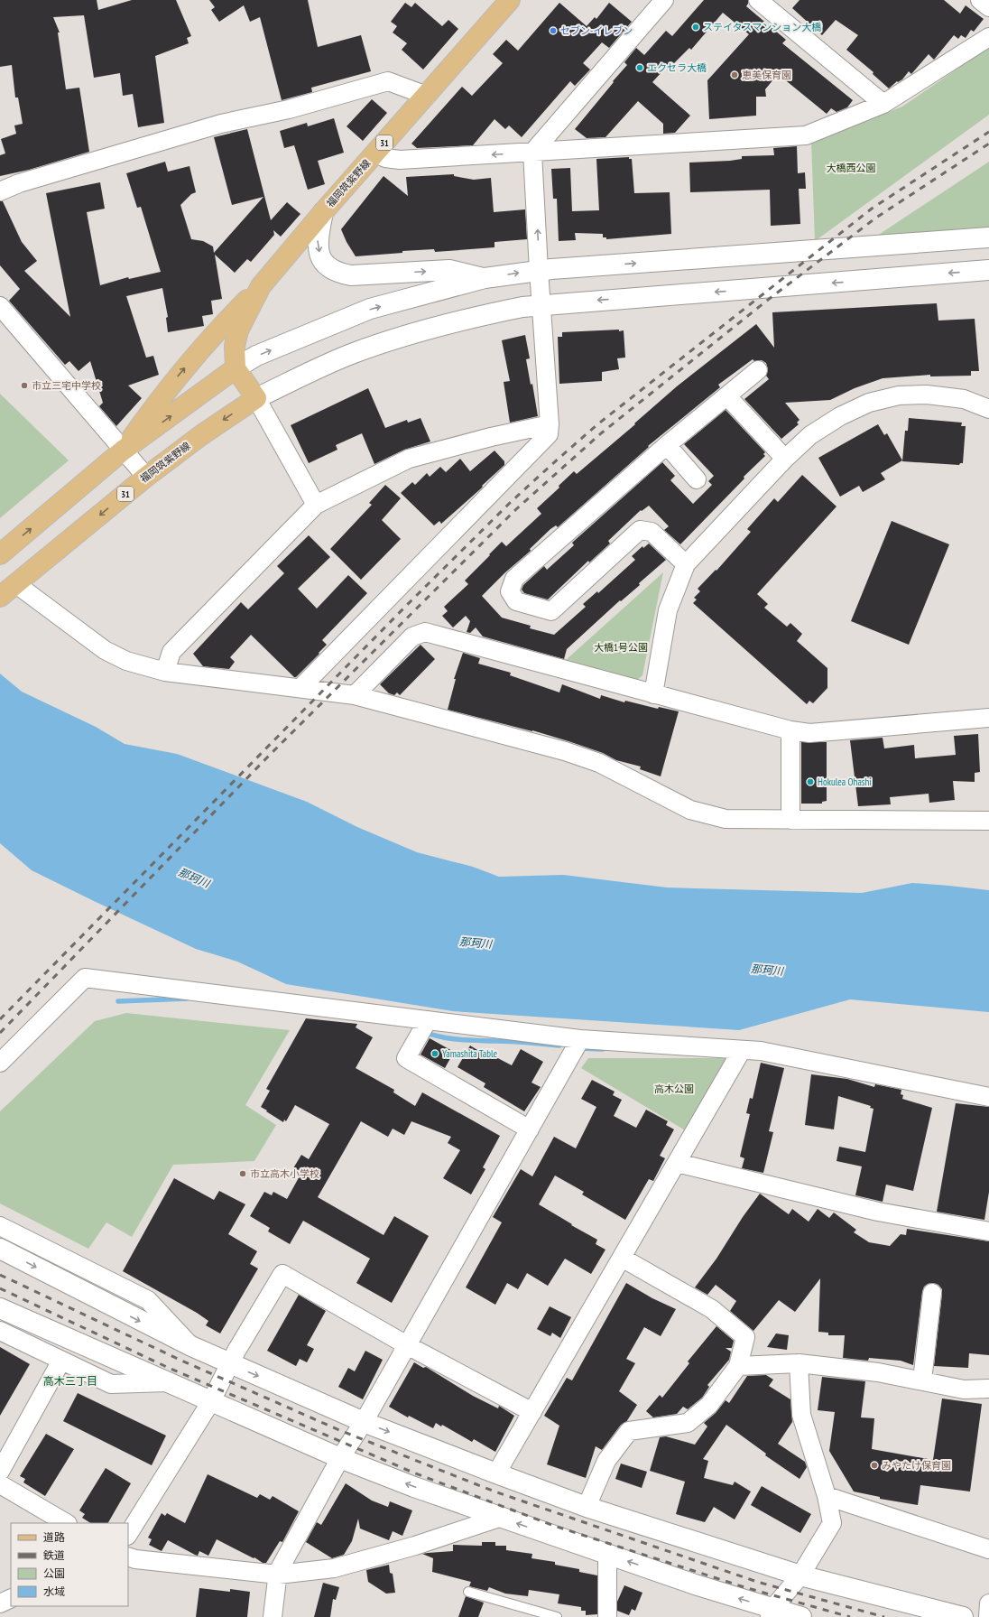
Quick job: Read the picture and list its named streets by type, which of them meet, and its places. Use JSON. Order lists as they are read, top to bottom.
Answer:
{
  "streets": {
    "main road": ["31", "福岡筑紫野線"]
  },
  "districts": ["高木三丁目"],
  "water": ["那珂川"],
  "parks": ["大橋西公園", "大橋1号公園", "高木公園"],
  "places": [
    "ステイタスマンション大橋",
    "セブン-イレブン",
    "エクセラ大橋",
    "恵美保育園",
    "市立三宅中学校",
    "Hokulea Ohashi",
    "Yamashita Table",
    "市立高木小学校",
    "みやたけ保育園"
  ],
  "legend": [
    "道路",
    "鉄道",
    "公園",
    "水域"
  ]
}
